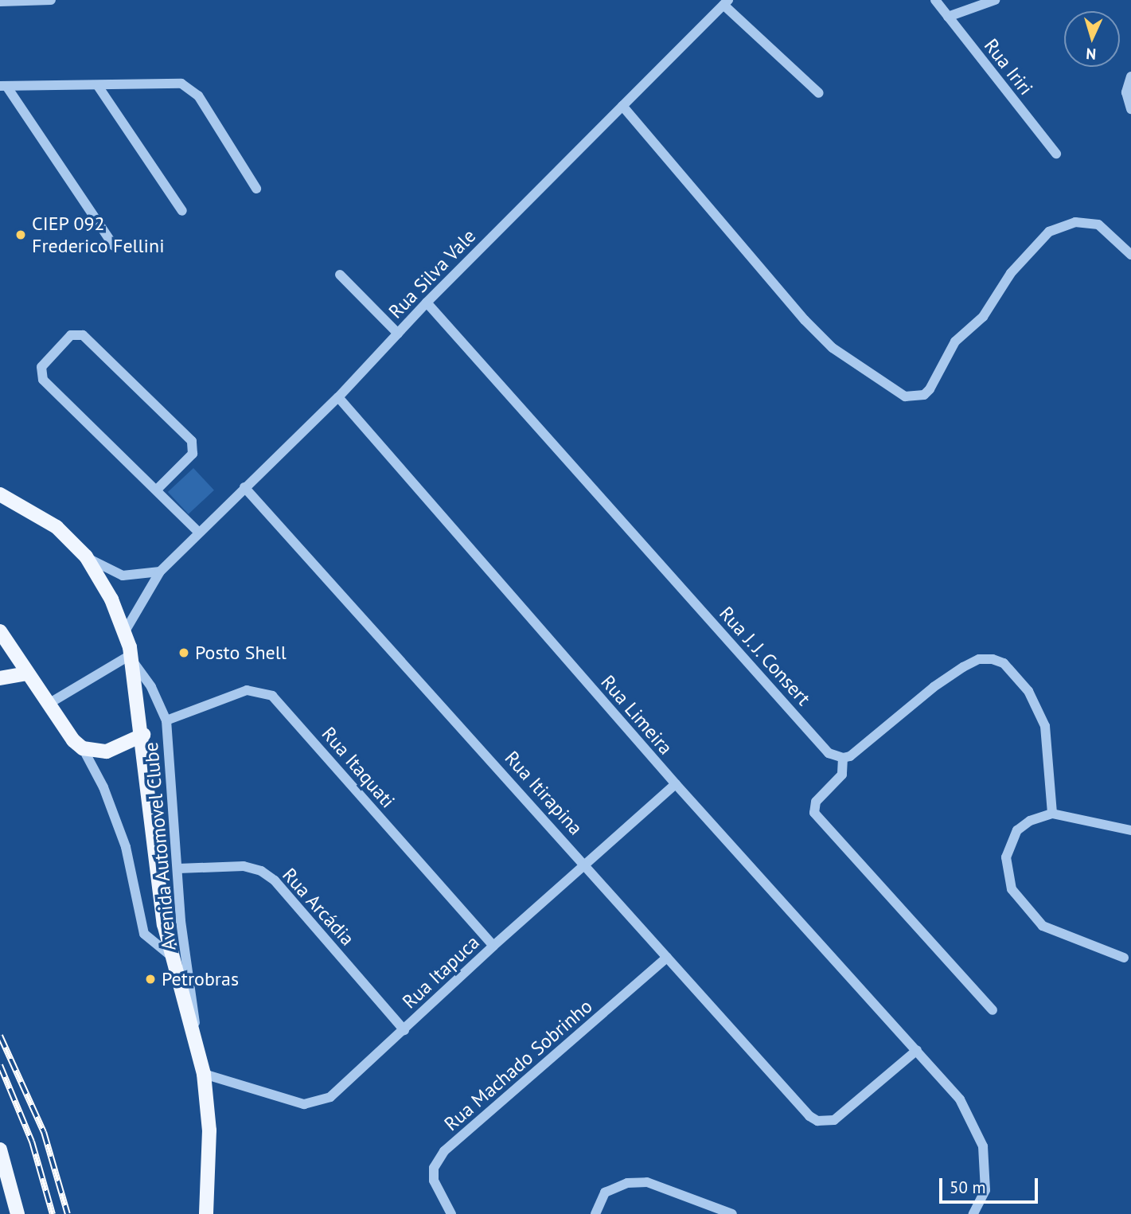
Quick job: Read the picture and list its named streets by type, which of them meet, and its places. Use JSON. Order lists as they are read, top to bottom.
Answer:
{
  "streets": {
    "street": [
      "Rua Iriri",
      "Rua Silva Vale",
      "Rua J. J. Consert",
      "Rua Limeira",
      "Rua Itaquati",
      "Rua Itirapina",
      "Avenida Automovel Clube",
      "Rua Arcádia",
      "Rua Itapuca",
      "Rua Machado Sobrinho"
    ]
  },
  "crossings": [
    ["Rua Silva Vale", "Rua J. J. Consert"],
    ["Rua Silva Vale", "Rua Limeira"],
    ["Rua Silva Vale", "Rua Itirapina"],
    ["Rua Limeira", "Rua Itirapina"],
    ["Rua Limeira", "Rua Itapuca"],
    ["Rua Itaquati", "Avenida Automovel Clube"],
    ["Rua Itaquati", "Rua Itapuca"],
    ["Rua Itirapina", "Rua Itapuca"],
    ["Rua Itirapina", "Rua Machado Sobrinho"],
    ["Avenida Automovel Clube", "Rua Arcádia"],
    ["Rua Arcádia", "Rua Itapuca"]
  ],
  "places": ["CIEP 092 Frederico Fellini", "Posto Shell", "Petrobras"],
  "scale_bar": "50 m",
  "north": "bottom"
}
